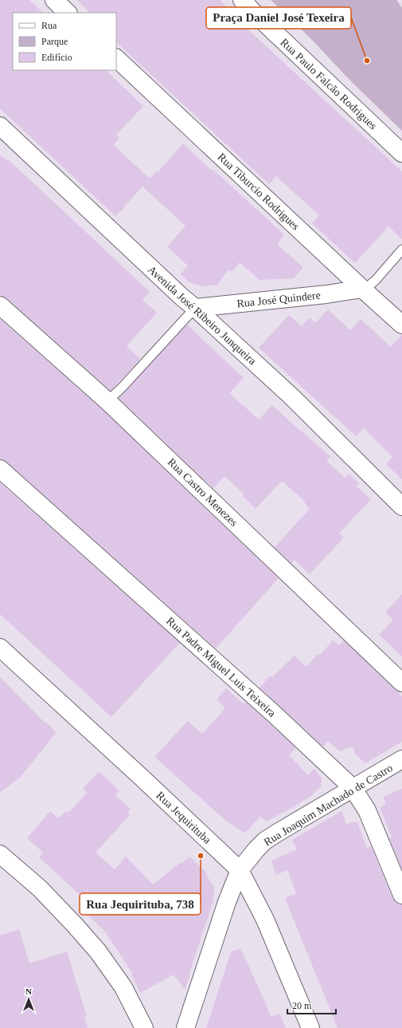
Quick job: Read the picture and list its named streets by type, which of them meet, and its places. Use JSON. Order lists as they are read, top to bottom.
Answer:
{
  "streets": {
    "street": [
      "Rua Paulo Falcão Rodrigues",
      "Rua Tiburcio Rodrigues",
      "Rua José Quindere",
      "Avenida José Ribeiro Junqueira",
      "Rua Castro Menezes",
      "Rua Padre Miguel Luis Teixeira",
      "Rua Joaquim Machado de Castro",
      "Rua Jequirituba"
    ]
  },
  "crossings": [
    ["Rua Tiburcio Rodrigues", "Rua José Quindere"],
    ["Rua José Quindere", "Avenida José Ribeiro Junqueira"],
    ["Rua Padre Miguel Luis Teixeira", "Rua Joaquim Machado de Castro"],
    ["Rua Joaquim Machado de Castro", "Rua Jequirituba"]
  ],
  "places": ["Praça Daniel José Texeira", "Rua Jequirituba, 738"],
  "legend": ["Rua", "Parque", "Edifício"],
  "scale_bar": "20 m",
  "north": "top"
}
